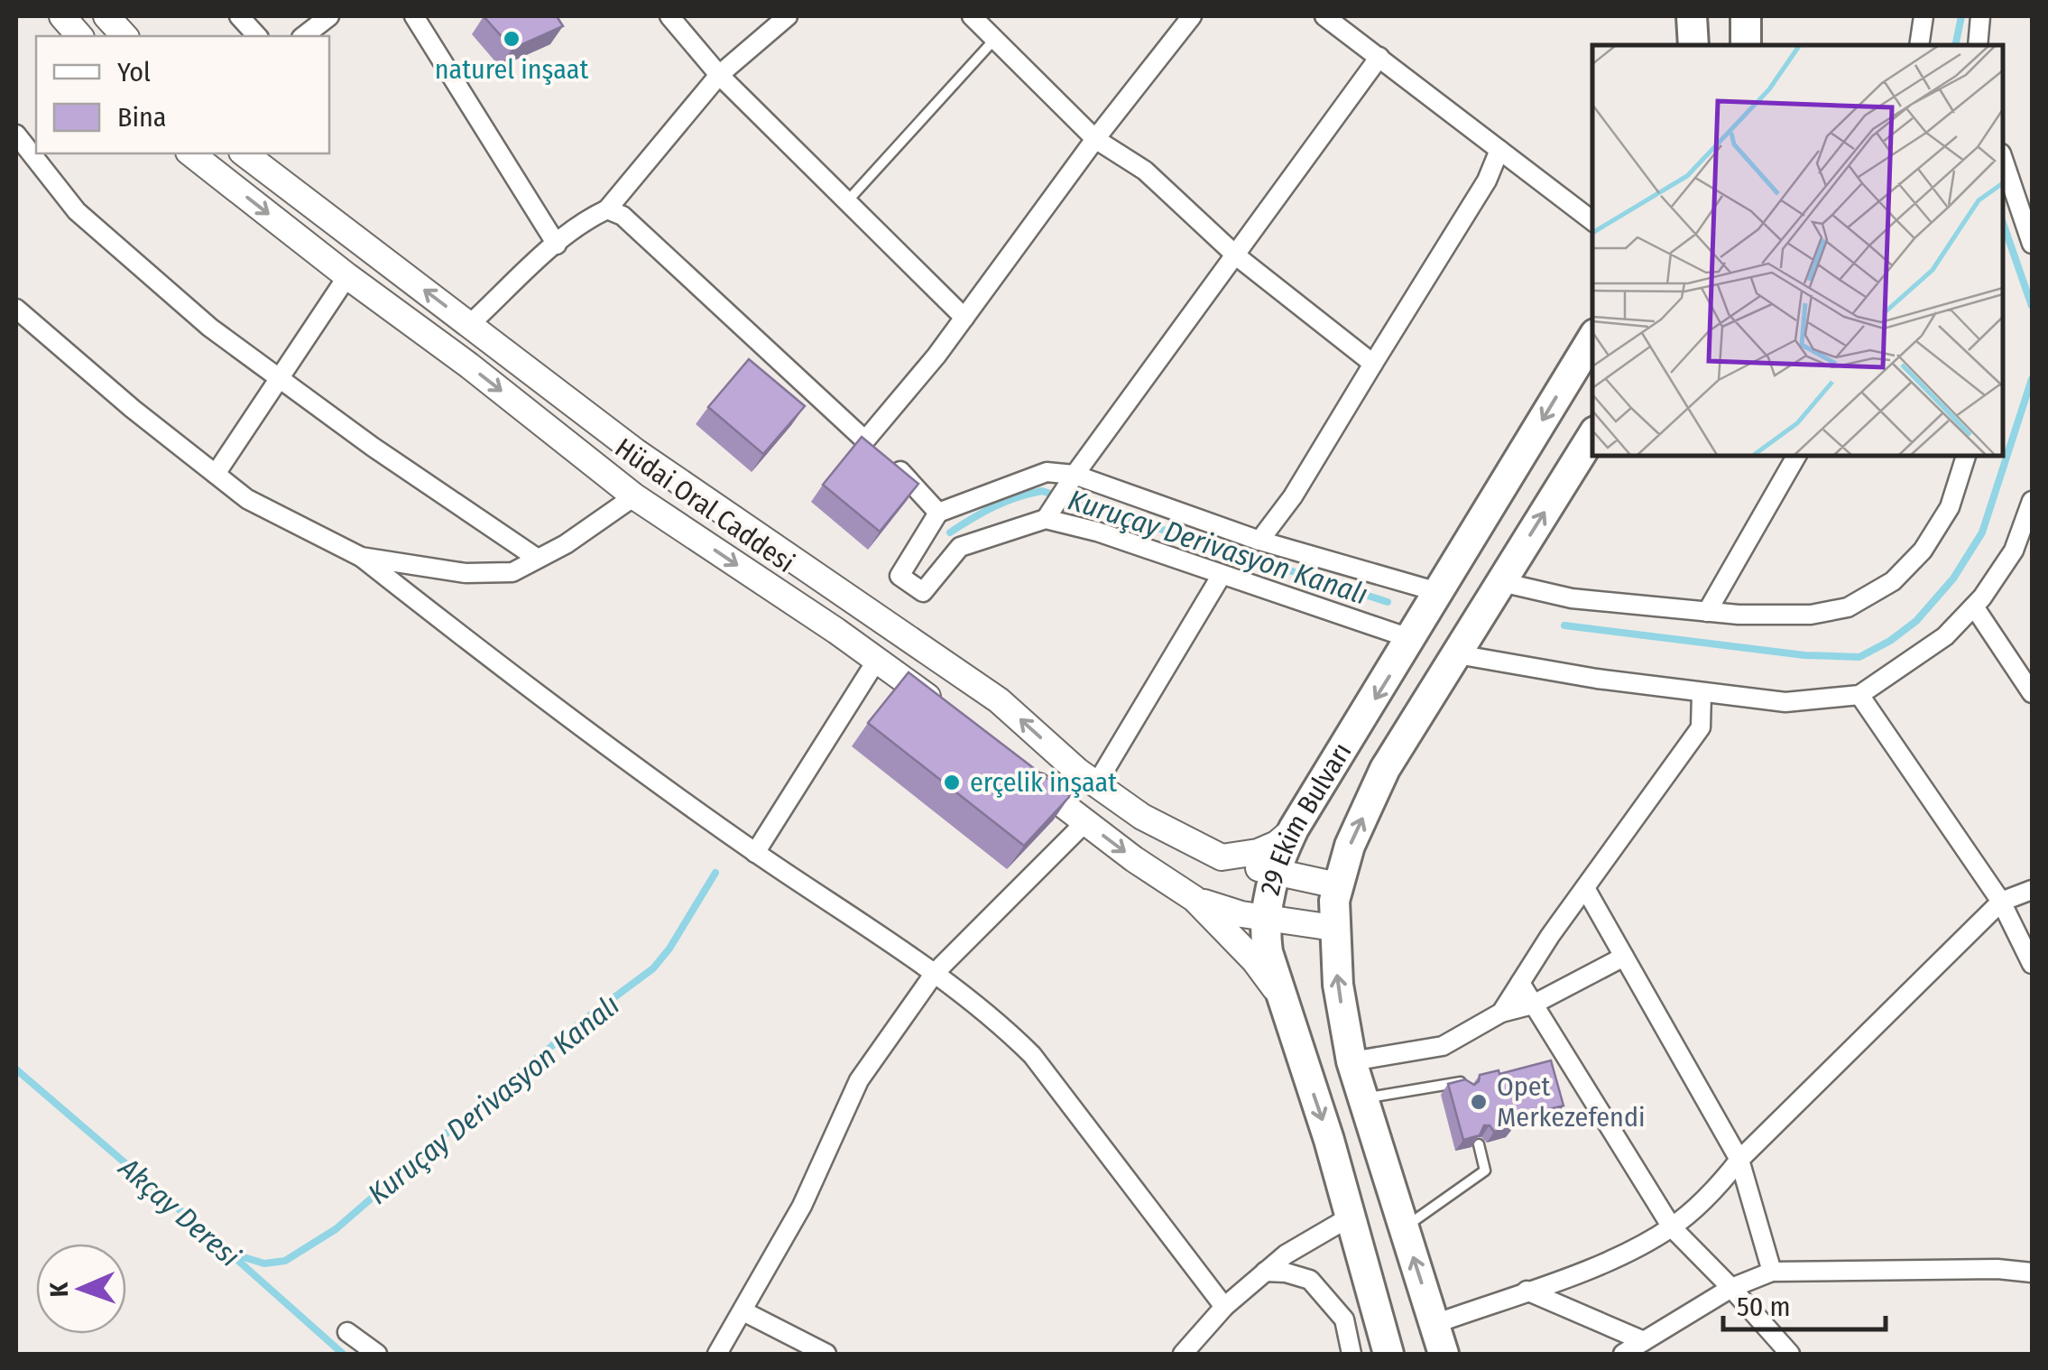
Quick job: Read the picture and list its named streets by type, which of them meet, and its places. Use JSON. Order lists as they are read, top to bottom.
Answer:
{
  "streets": {
    "main road": ["29 Ekim Bulvarı"],
    "street": ["Hüdai Oral Caddesi"]
  },
  "crossings": [
    ["Hüdai Oral Caddesi", "29 Ekim Bulvarı"]
  ],
  "water": ["Kuruçay Derivasyon Kanalı", "Akçay Deresi"],
  "places": ["naturel inşaat", "erçelik inşaat", "Opet Merkezefendi"],
  "legend": ["Yol", "Bina"],
  "scale_bar": "50 m",
  "north": "left"
}
